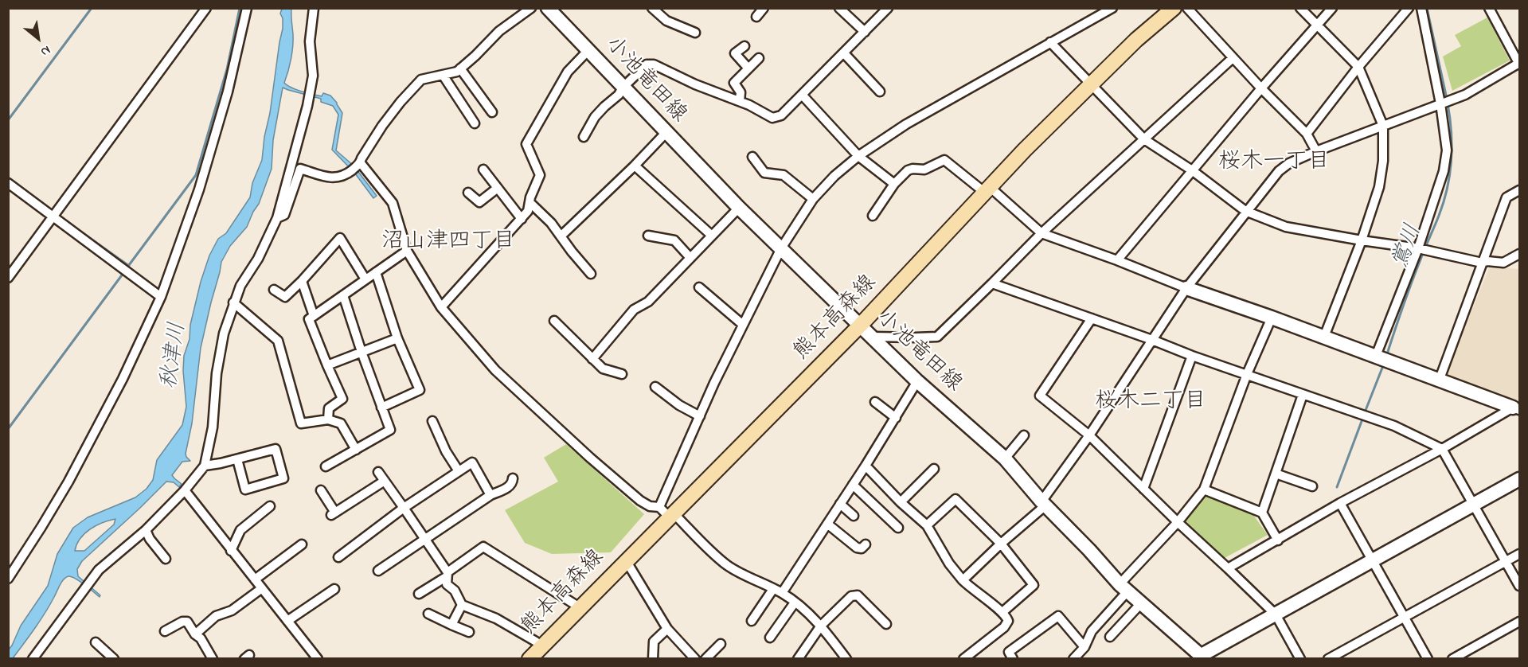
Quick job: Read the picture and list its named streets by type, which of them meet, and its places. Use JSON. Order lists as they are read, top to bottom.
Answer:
{
  "streets": {
    "main road": ["小池竜田線", "熊本高森線"]
  },
  "crossings": [
    ["小池竜田線", "熊本高森線"]
  ],
  "districts": ["桜木一丁目", "沼山津四丁目", "桜木二丁目"],
  "water": ["鴬川", "秋津川"],
  "north": "bottom right"
}
